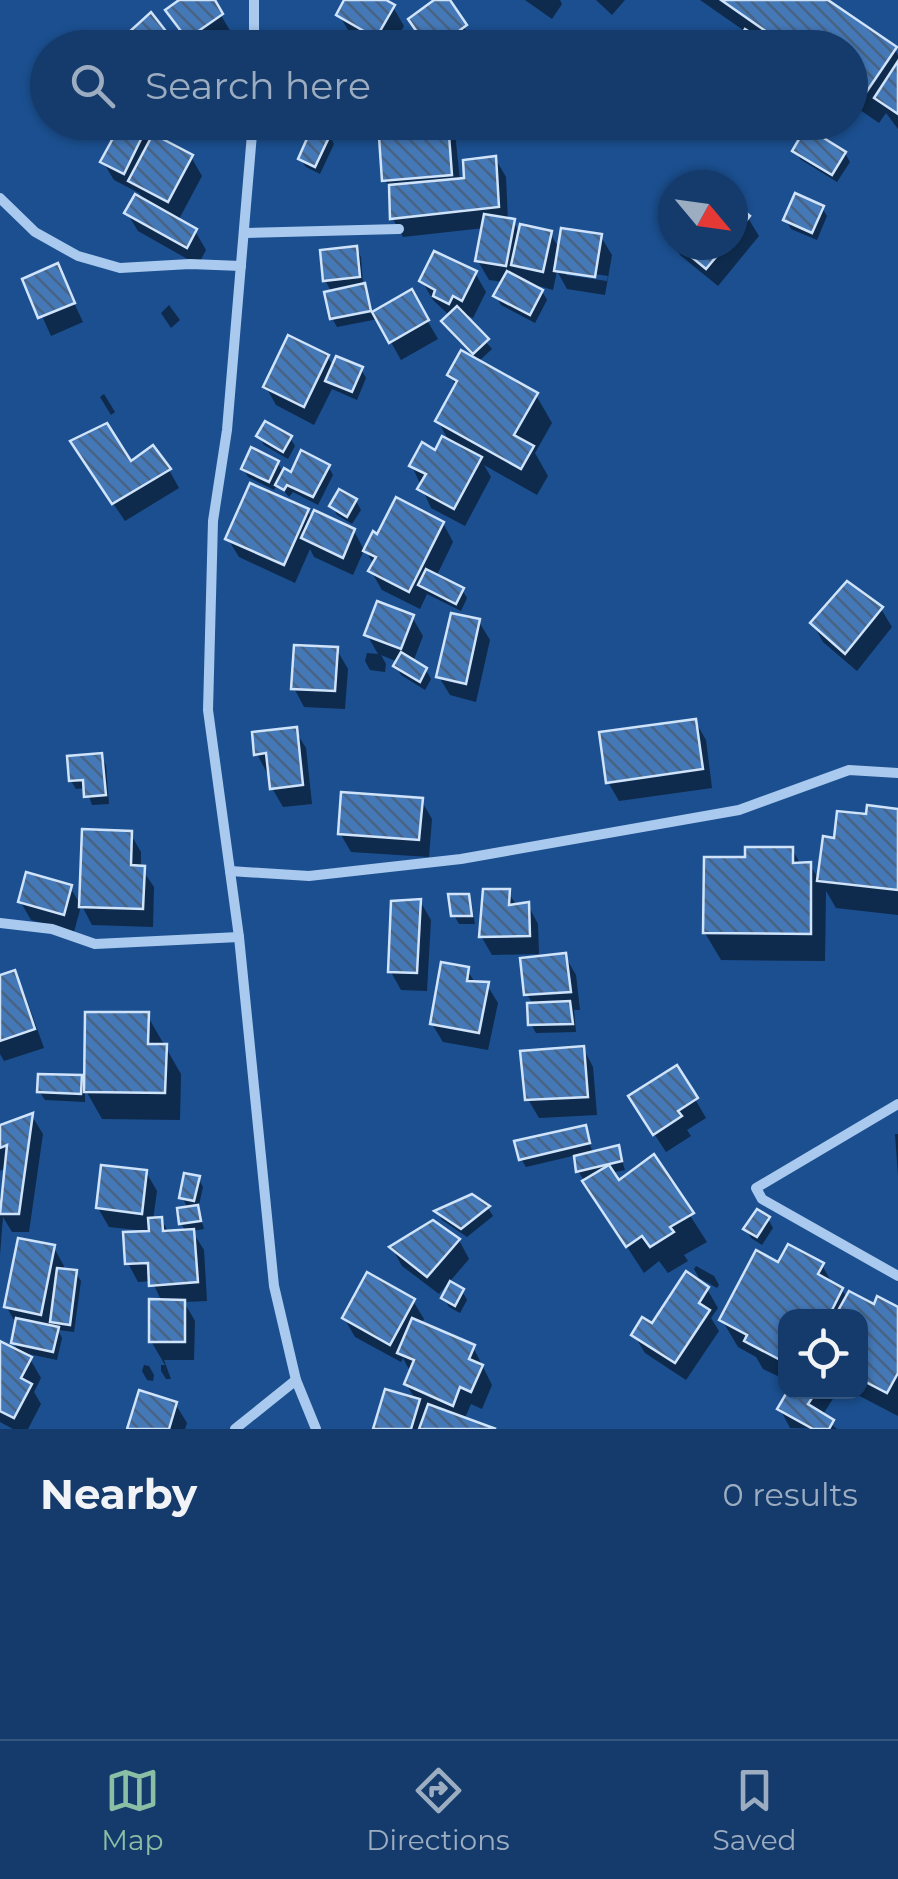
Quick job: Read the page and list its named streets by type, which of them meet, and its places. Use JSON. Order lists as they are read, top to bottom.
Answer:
{
  "north": "bottom right",
  "page": {
    "search": "Search here",
    "heading": ["Nearby", "0 results"],
    "nav": ["Map", "Directions", "Saved"]
  }
}
